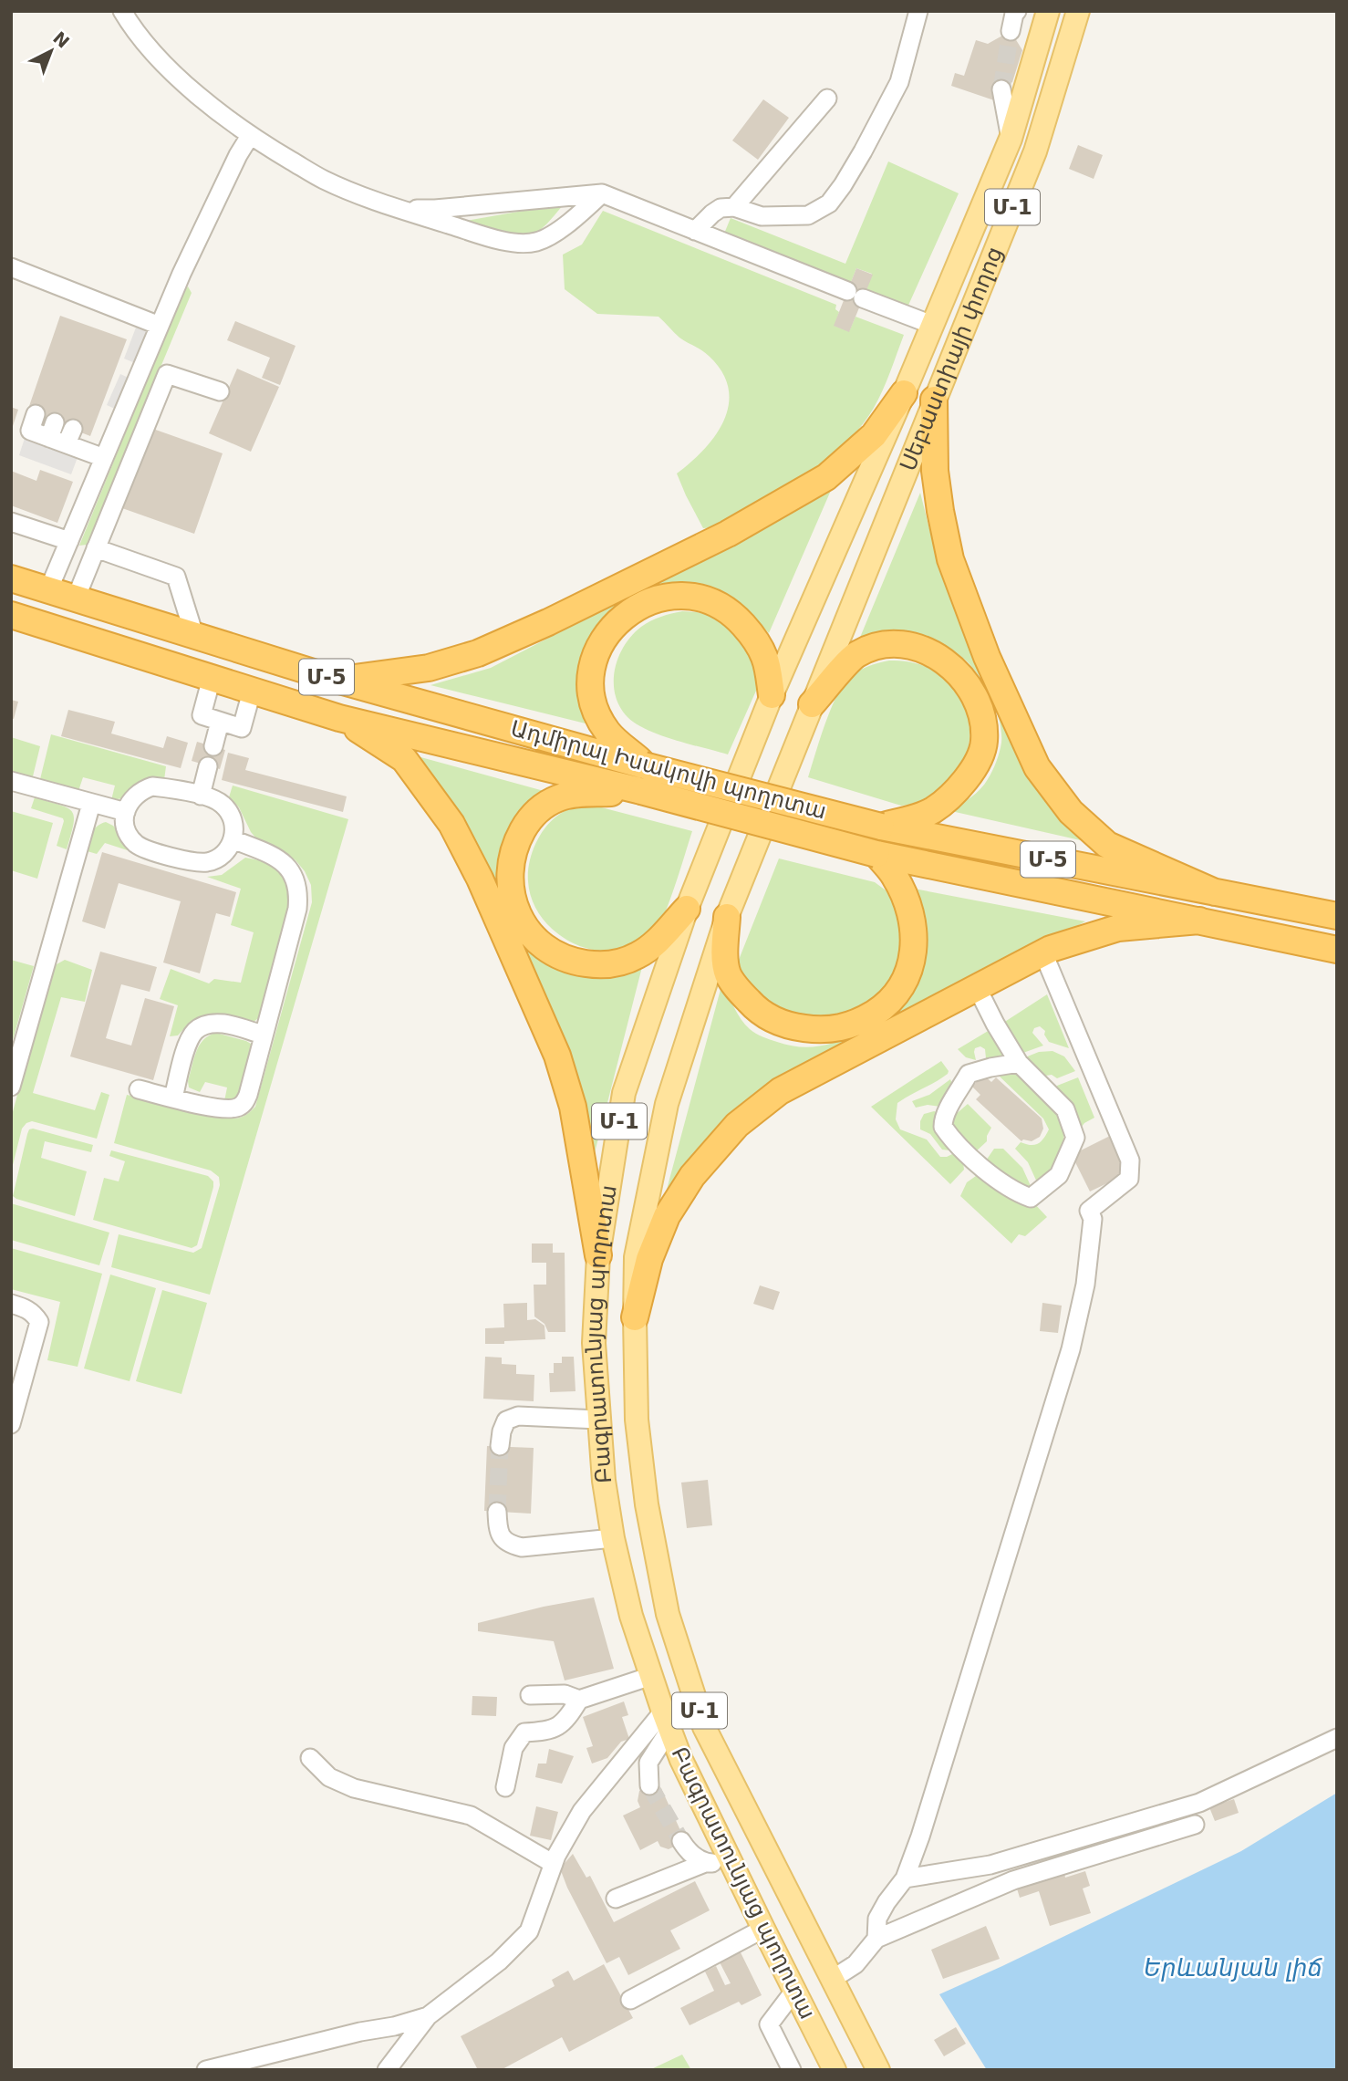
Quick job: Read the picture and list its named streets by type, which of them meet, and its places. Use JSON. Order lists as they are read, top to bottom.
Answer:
{
  "streets": {
    "highway": ["Մ-5", "Ադմիրալ Իսակովի պողոտա"],
    "main road": ["Մ-1", "Սեբաստիայի փողոց", "Բագրատունյաց պողոտա"]
  },
  "crossings": [
    ["Սեբաստիայի փողոց", "Բագրատունյաց պողոտա"]
  ],
  "water": ["Երևանյան լիճ"],
  "north": "top right"
}
